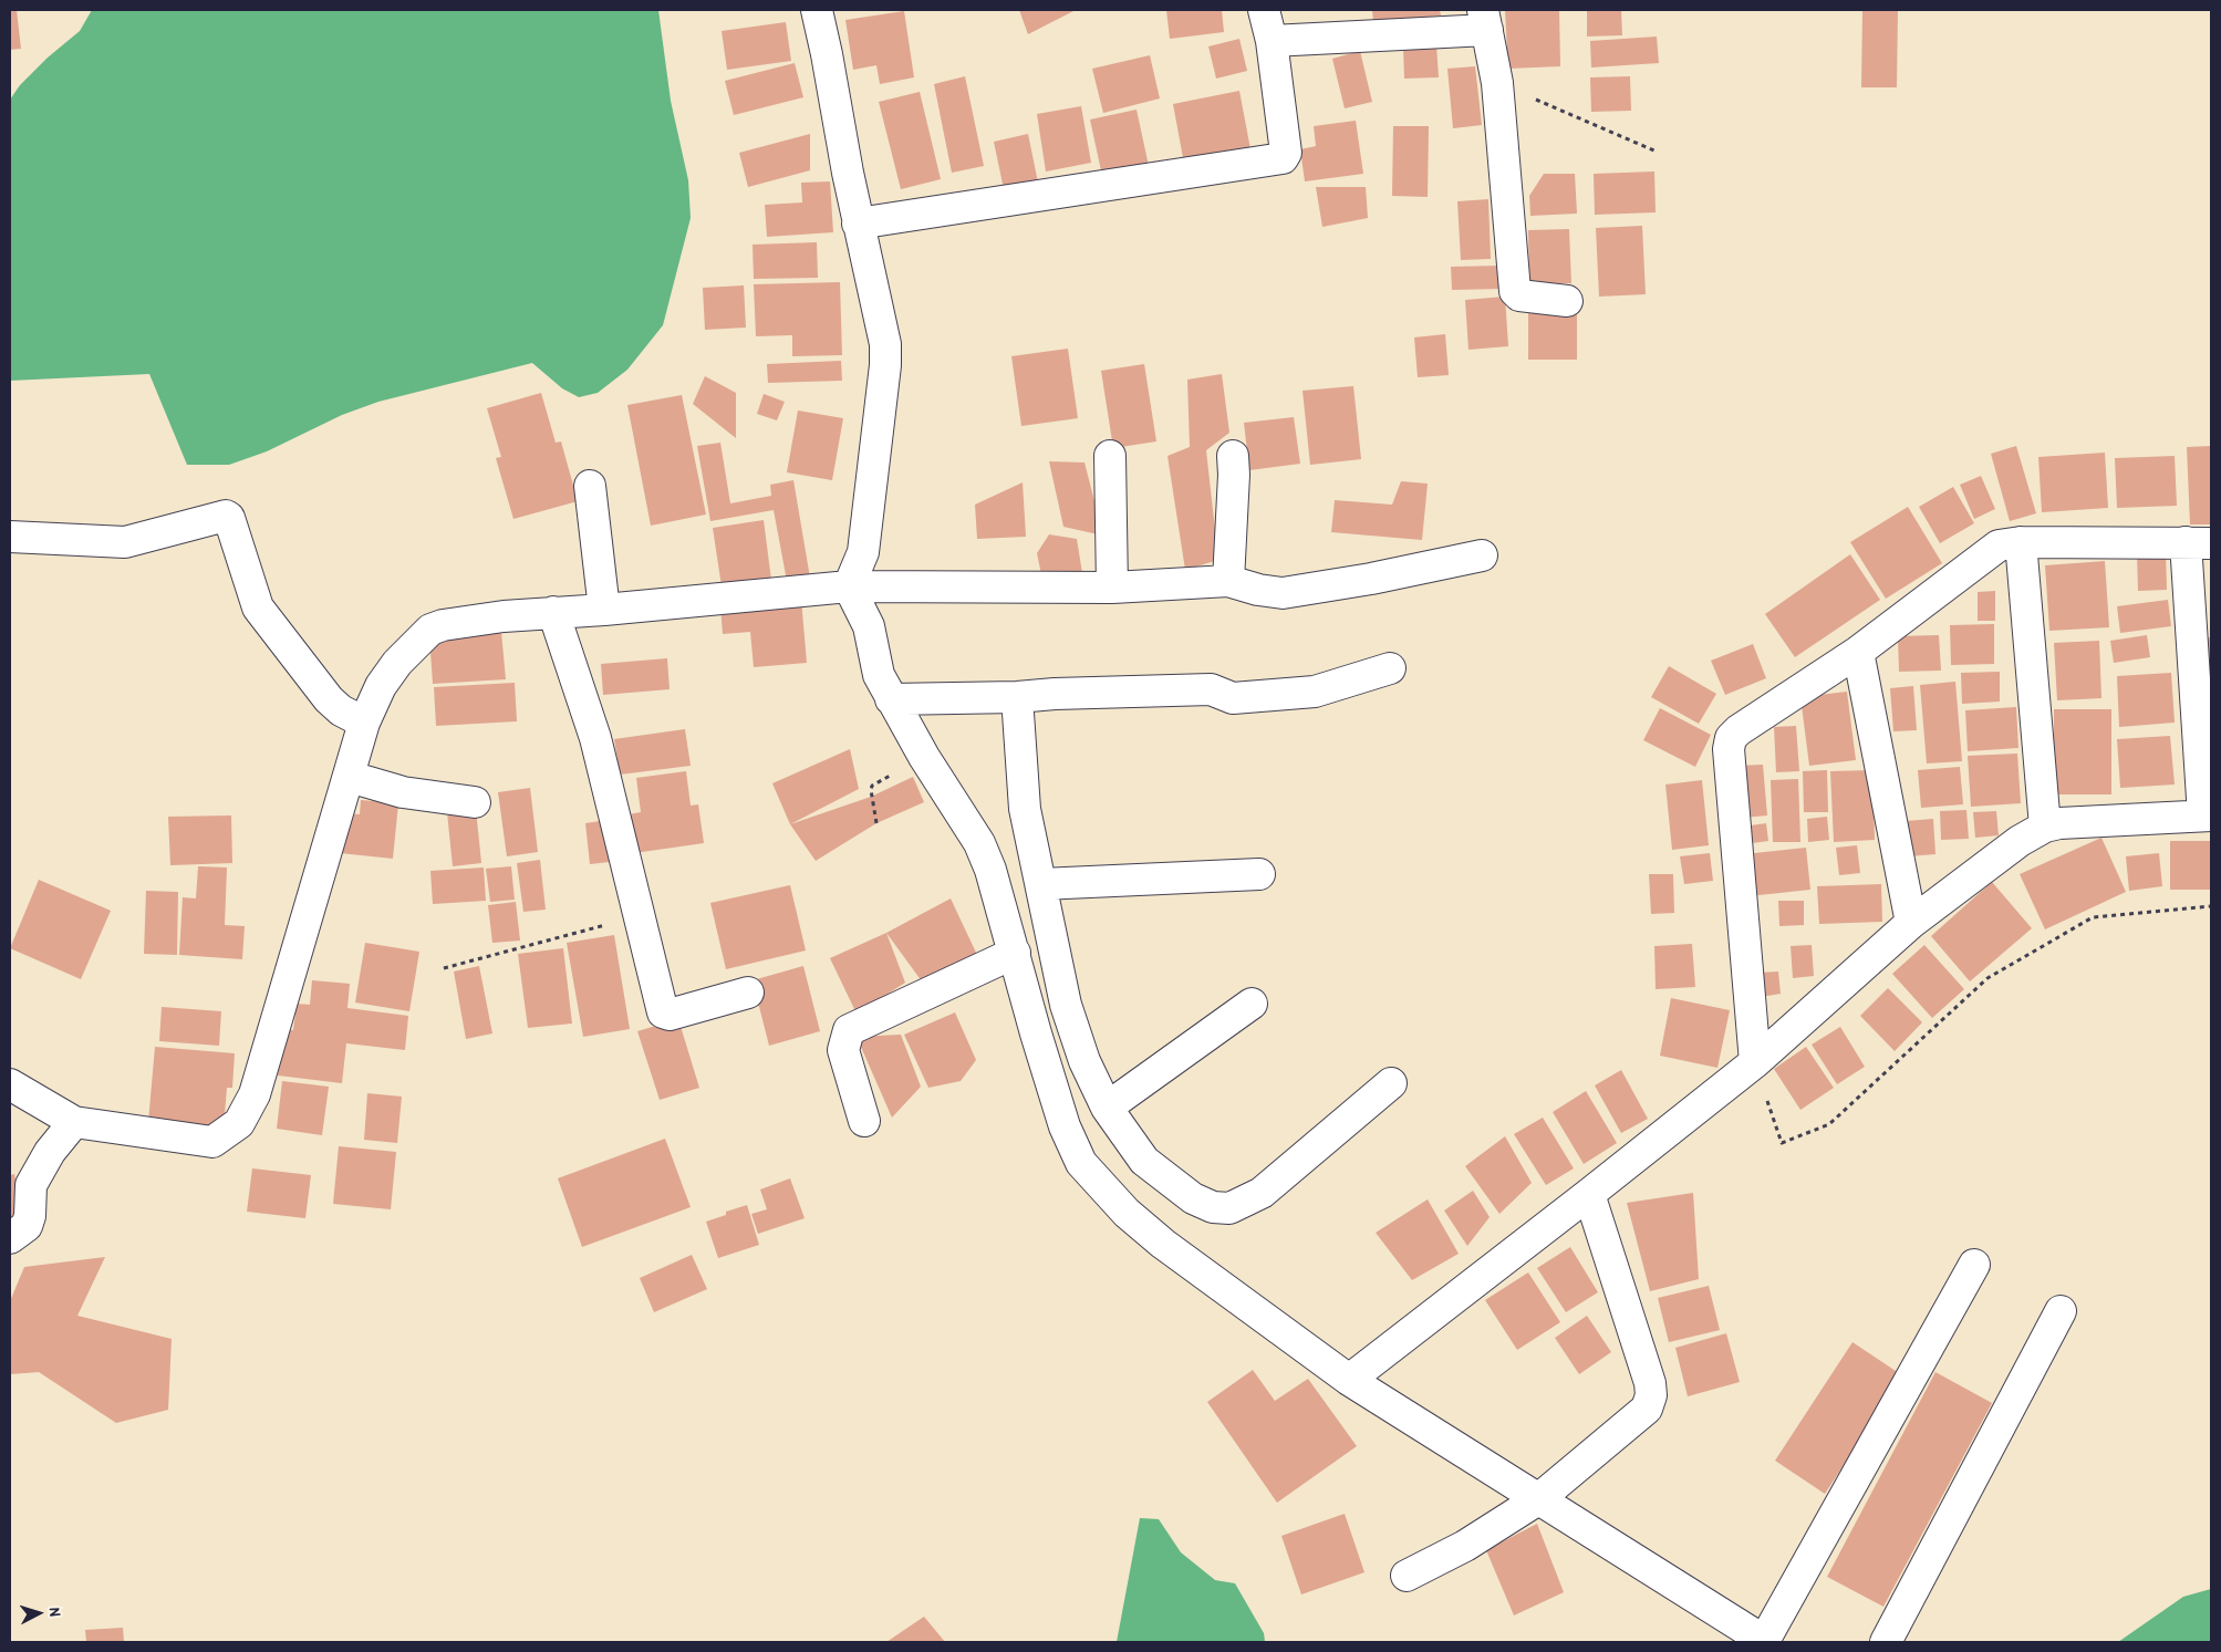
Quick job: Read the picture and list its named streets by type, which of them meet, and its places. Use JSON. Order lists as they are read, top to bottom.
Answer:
{
  "north": "right"
}
